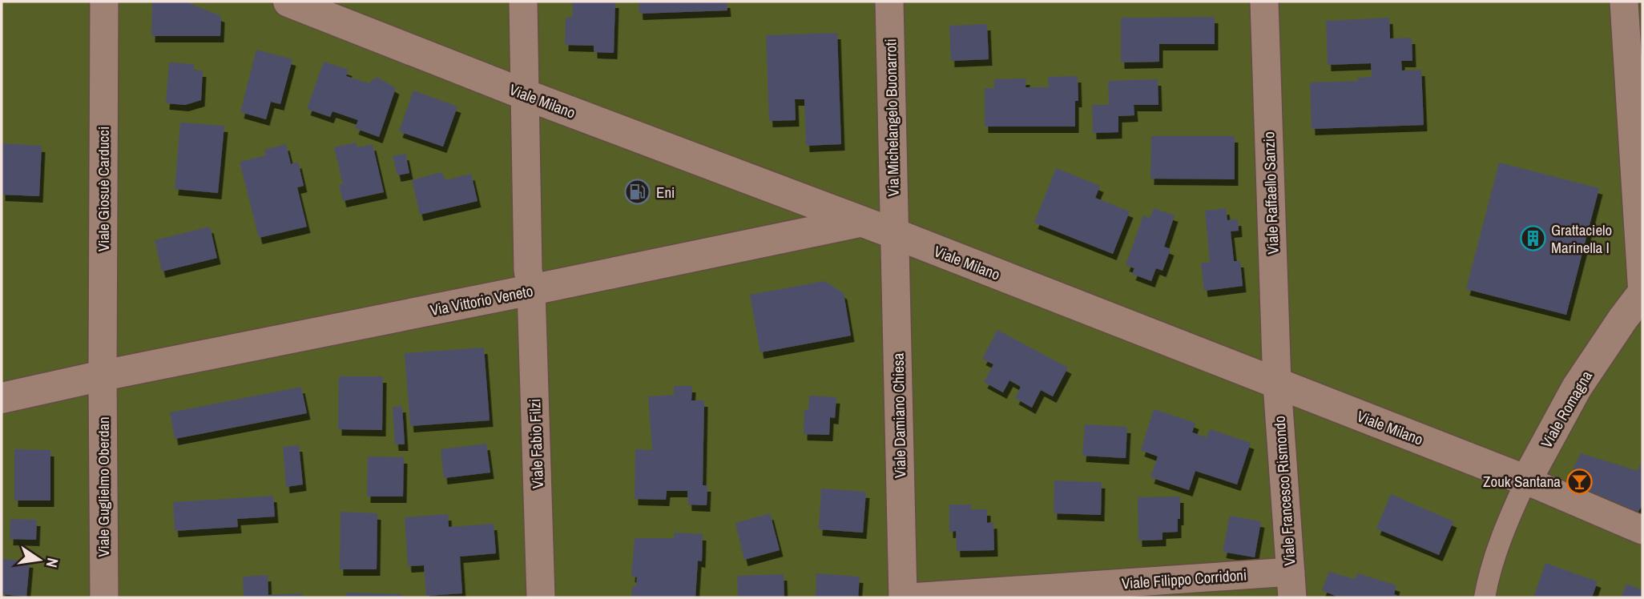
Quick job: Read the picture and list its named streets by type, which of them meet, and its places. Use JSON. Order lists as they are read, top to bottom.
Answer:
{
  "streets": {
    "street": [
      "Viale Milano",
      "Via Michelangelo Buonarroti",
      "Viale Giosuè Carducci",
      "Viale Raffaello Sanzio",
      "Via Vittorio Veneto",
      "Viale Romagna",
      "Viale Damiano Chiesa",
      "Viale Fabio Filzi",
      "Viale Guglielmo Oberdan",
      "Viale Francesco Rismondo",
      "Viale Filippo Corridoni"
    ]
  },
  "crossings": [
    ["Viale Milano", "Via Michelangelo Buonarroti"],
    ["Viale Milano", "Viale Raffaello Sanzio"],
    ["Viale Milano", "Via Vittorio Veneto"],
    ["Viale Milano", "Viale Romagna"],
    ["Viale Milano", "Viale Damiano Chiesa"],
    ["Viale Milano", "Viale Fabio Filzi"],
    ["Viale Milano", "Viale Francesco Rismondo"],
    ["Via Michelangelo Buonarroti", "Viale Damiano Chiesa"],
    ["Viale Giosuè Carducci", "Via Vittorio Veneto"],
    ["Viale Giosuè Carducci", "Viale Guglielmo Oberdan"],
    ["Viale Raffaello Sanzio", "Viale Francesco Rismondo"],
    ["Via Vittorio Veneto", "Viale Fabio Filzi"],
    ["Via Vittorio Veneto", "Viale Guglielmo Oberdan"],
    ["Viale Francesco Rismondo", "Viale Filippo Corridoni"]
  ],
  "places": {
    "fuel station": ["Eni"],
    "building": ["Grattacielo Marinella I"],
    "bar": ["Zouk Santana"]
  },
  "north": "right"
}
